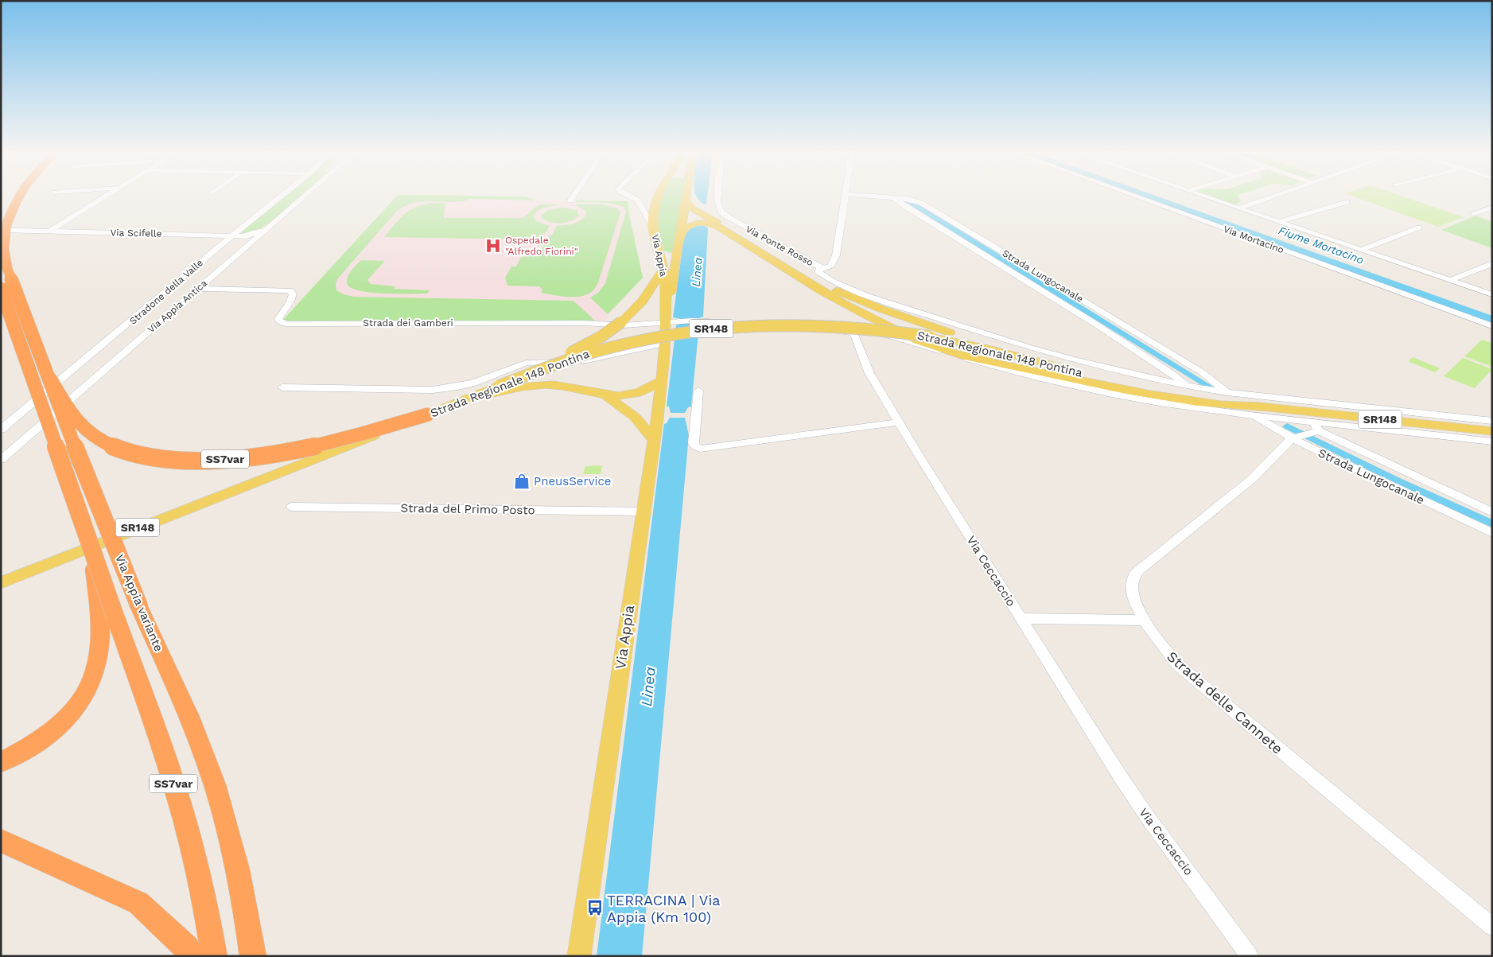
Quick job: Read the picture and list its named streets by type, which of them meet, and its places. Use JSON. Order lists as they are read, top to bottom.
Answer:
{
  "streets": {
    "highway": ["SS7var", "Via Appia variante"],
    "main road": ["Via Appia", "SR148", "Strada Regionale 148 Pontina"],
    "street": [
      "Via Scifelle",
      "Via Mortacino",
      "Via Ponte Rosso",
      "Strada Lungocanale",
      "Stradone della Valle",
      "Via Appia Antica",
      "Strada dei Gamberi",
      "Strada del Primo Posto",
      "Via Ceccaccio",
      "Strada delle Cannete"
    ]
  },
  "crossings": [
    ["Via Scifelle", "Stradone della Valle"],
    ["Via Scifelle", "Via Appia Antica"],
    ["Via Scifelle", "Via Appia variante"],
    ["Via Ponte Rosso", "Strada Lungocanale"],
    ["Via Appia", "Strada dei Gamberi"],
    ["Via Appia", "SR148"],
    ["Via Appia", "Strada del Primo Posto"],
    ["Strada Lungocanale", "Strada delle Cannete"],
    ["Via Appia Antica", "Strada dei Gamberi"],
    ["SR148", "Strada Regionale 148 Pontina"],
    ["SR148", "SS7var"],
    ["Strada Regionale 148 Pontina", "SS7var"],
    ["SS7var", "Via Appia variante"]
  ],
  "water": ["Fiume Mortacino", "Linea"],
  "places": {
    "hospital": ["Ospedale \"Alfredo Fiorini\""],
    "shop": ["PneusService"],
    "bus stop": ["TERRACINA | Via Appia (Km 100)"]
  }
}
